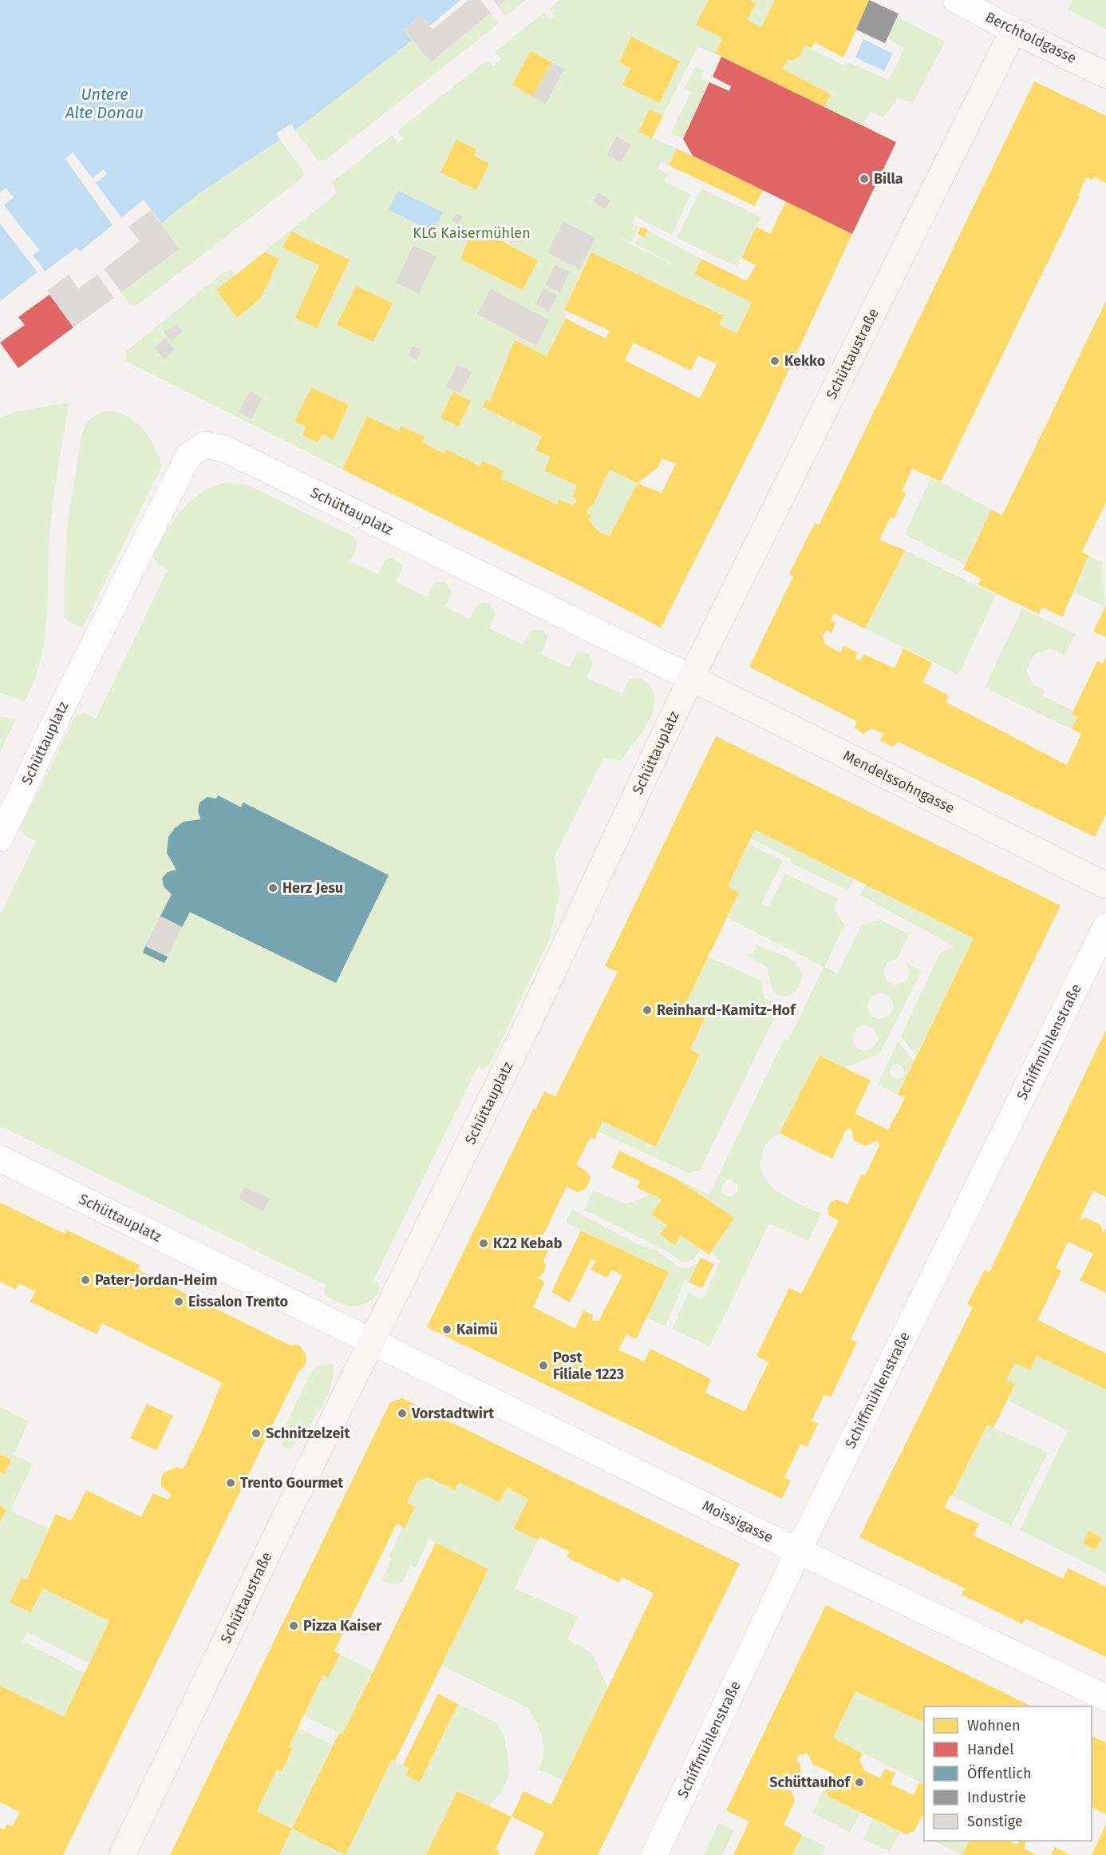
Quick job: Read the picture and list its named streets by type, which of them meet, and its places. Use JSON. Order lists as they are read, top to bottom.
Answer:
{
  "streets": {
    "street": [
      "Berchtoldgasse",
      "Schüttaustraße",
      "Schüttauplatz",
      "Mendelssohngasse",
      "Schiffmühlenstraße",
      "Moissigasse"
    ]
  },
  "crossings": [
    ["Berchtoldgasse", "Schüttaustraße"],
    ["Schüttaustraße", "Schüttauplatz"],
    ["Schüttaustraße", "Mendelssohngasse"],
    ["Schüttaustraße", "Moissigasse"],
    ["Schüttauplatz", "Mendelssohngasse"],
    ["Schüttauplatz", "Moissigasse"],
    ["Schiffmühlenstraße", "Moissigasse"]
  ],
  "water": ["Untere Alte Donau"],
  "parks": ["KLG Kaisermühlen"],
  "places": [
    "Billa",
    "Kekko",
    "Herz Jesu",
    "Reinhard-Kamitz-Hof",
    "K22 Kebab",
    "Pater-Jordan-Heim",
    "Eissalon Trento",
    "Kaimü",
    "Post Filiale 1223",
    "Vorstadtwirt",
    "Schnitzelzeit",
    "Trento Gourmet",
    "Pizza Kaiser",
    "Schüttauhof"
  ],
  "legend": [
    "Wohnen",
    "Handel",
    "Öffentlich",
    "Industrie",
    "Sonstige"
  ]
}
